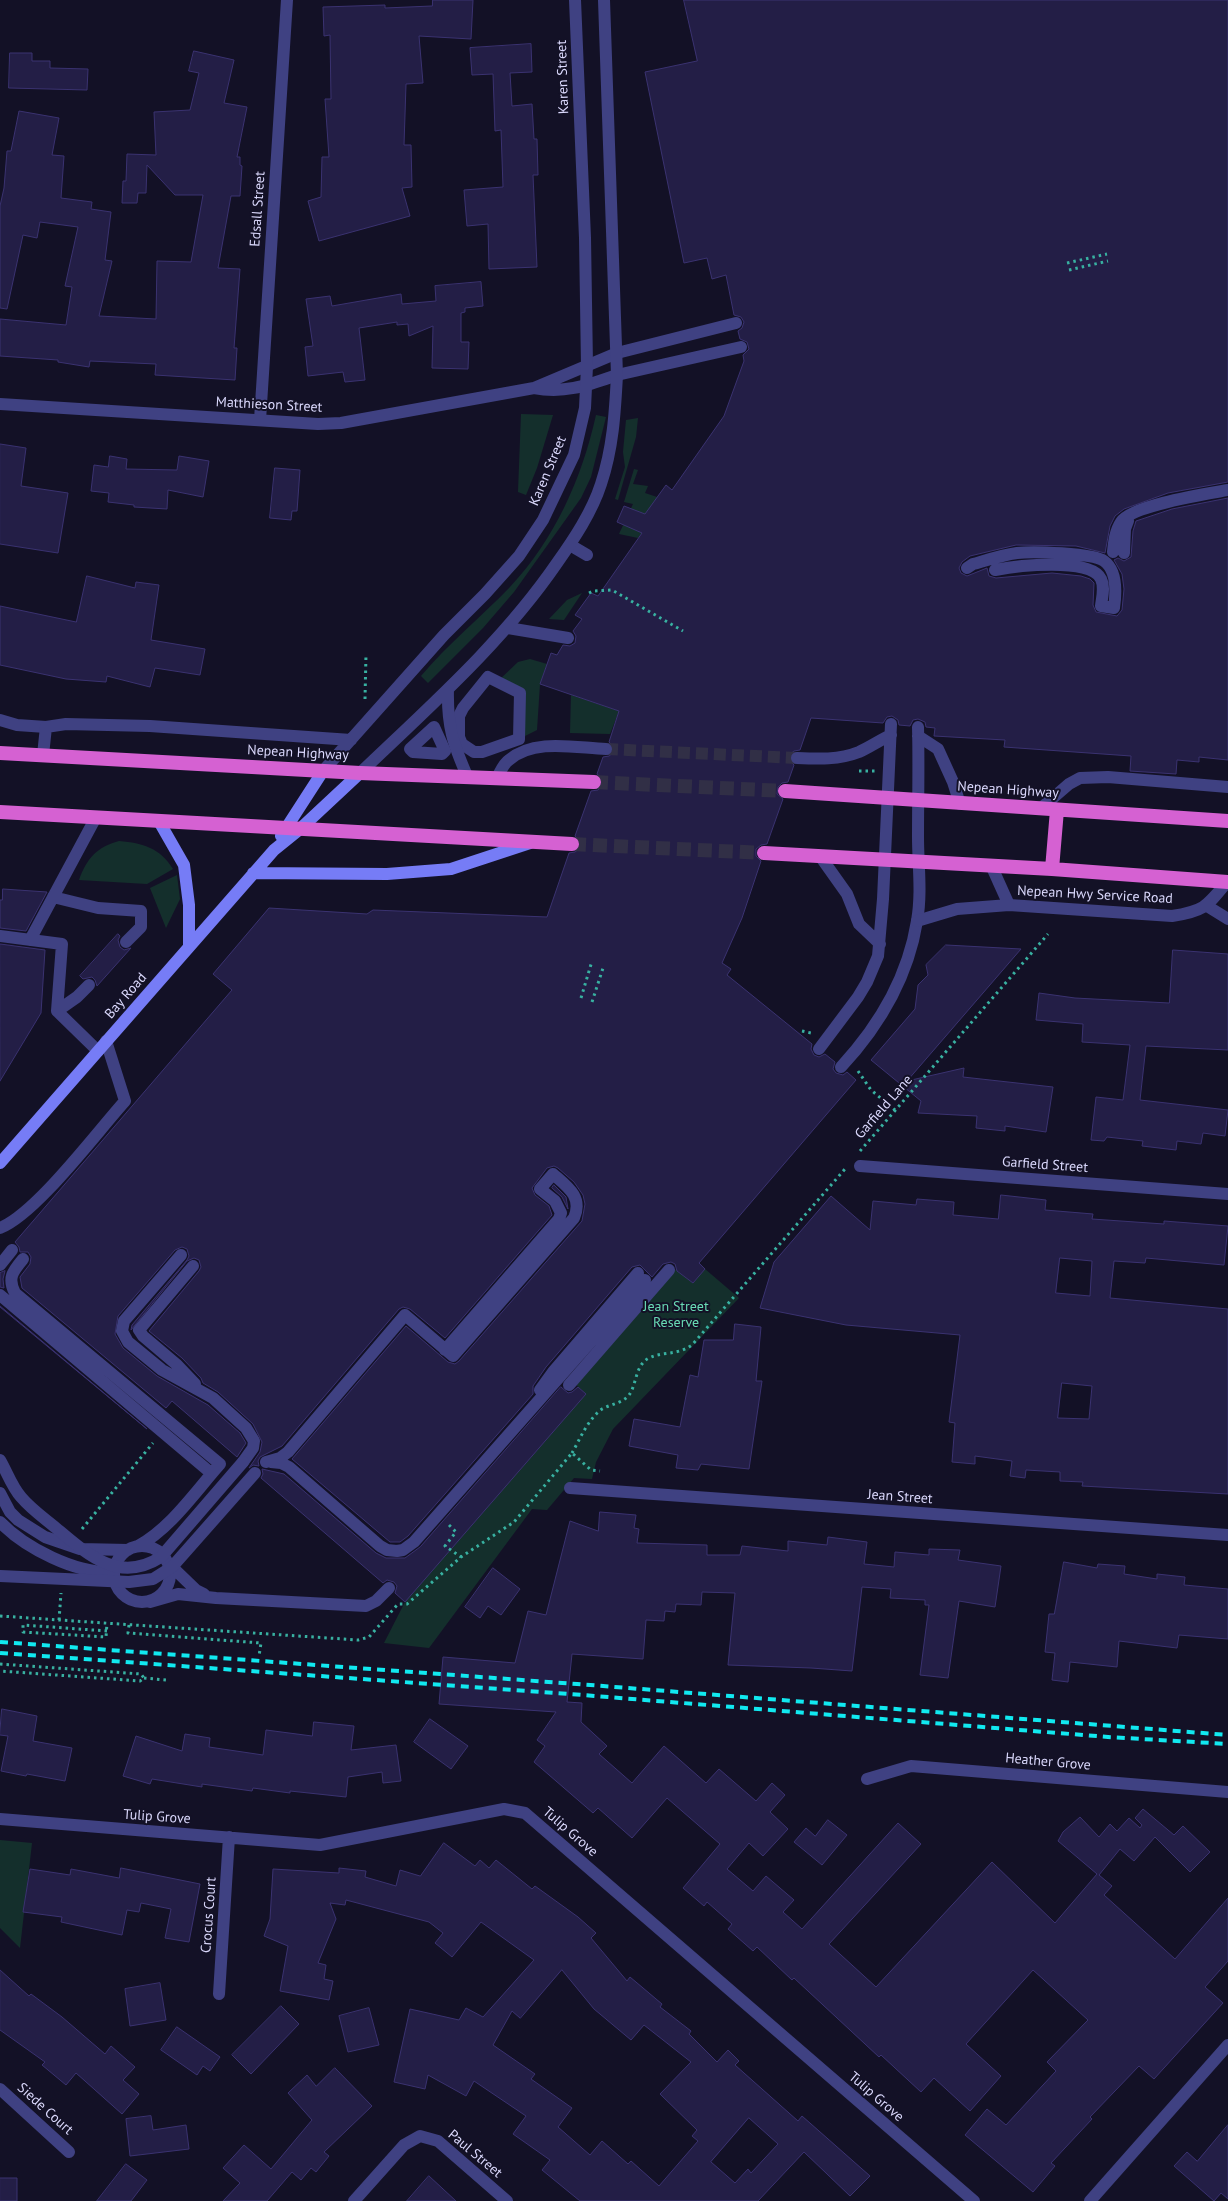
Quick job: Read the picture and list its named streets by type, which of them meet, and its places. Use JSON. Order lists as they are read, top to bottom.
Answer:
{
  "streets": {
    "highway": ["Nepean Highway"],
    "main road": ["Karen Street", "Bay Road"],
    "street": [
      "Edsall Street",
      "Matthieson Street",
      "Nepean Hwy Service Road",
      "Garfield Street",
      "Jean Street",
      "Heather Grove",
      "Tulip Grove",
      "Crocus Court",
      "Siede Court",
      "Paul Street"
    ],
    "path": ["Garfield Lane"]
  },
  "crossings": [
    ["Karen Street", "Matthieson Street"],
    ["Karen Street", "Nepean Highway"],
    ["Karen Street", "Bay Road"],
    ["Edsall Street", "Matthieson Street"],
    ["Nepean Highway", "Bay Road"],
    ["Garfield Lane", "Garfield Street"],
    ["Tulip Grove", "Crocus Court"]
  ],
  "parks": ["Jean Street Reserve"]
}
